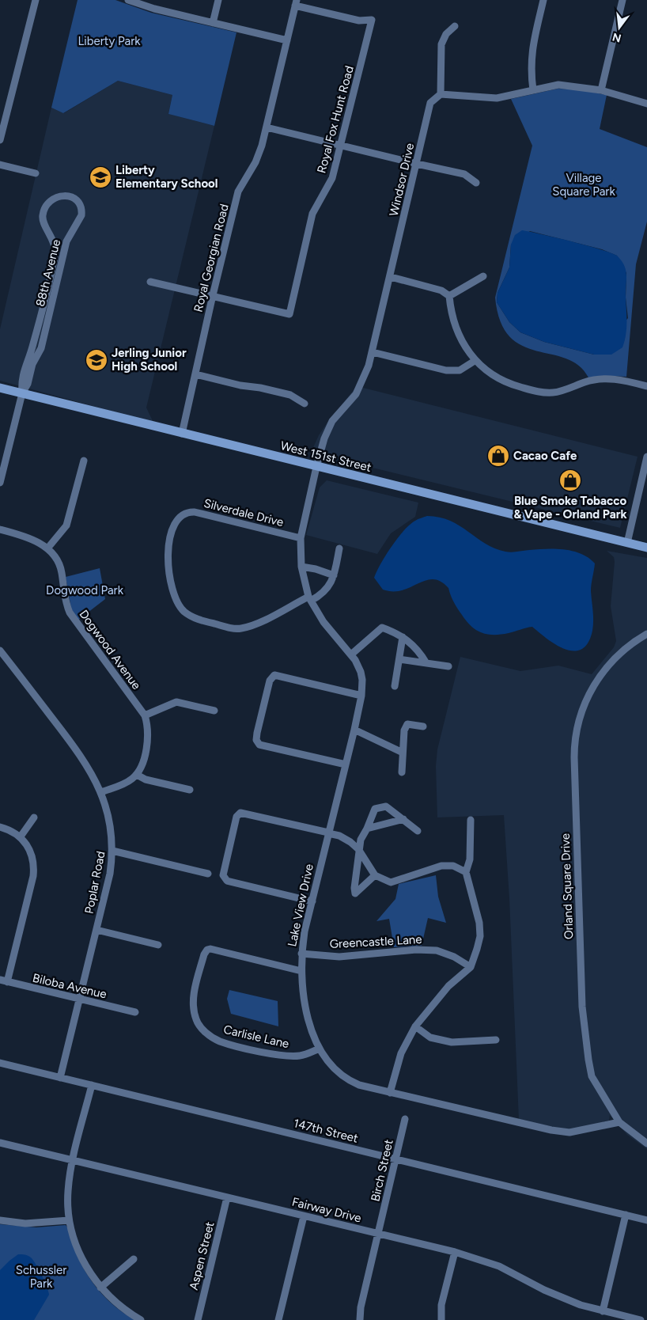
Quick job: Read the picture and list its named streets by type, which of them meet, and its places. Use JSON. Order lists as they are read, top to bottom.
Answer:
{
  "streets": {
    "street": [
      "Royal Fox Hunt Road",
      "Windsor Drive",
      "Royal Georgian Road",
      "88th Avenue",
      "West 151st Street",
      "Silverdale Drive",
      "Dogwood Avenue",
      "Poplar Road",
      "Orland Square Drive",
      "Lake View Drive",
      "Greencastle Lane",
      "Biloba Avenue",
      "Carlisle Lane",
      "147th Street",
      "Birch Street",
      "Fairway Drive",
      "Aspen Street"
    ]
  },
  "crossings": [
    ["Royal Fox Hunt Road", "Royal Georgian Road"],
    ["Windsor Drive", "West 151st Street"],
    ["Windsor Drive", "Lake View Drive"],
    ["Royal Georgian Road", "West 151st Street"],
    ["88th Avenue", "West 151st Street"],
    ["West 151st Street", "Lake View Drive"],
    ["Silverdale Drive", "Lake View Drive"],
    ["Poplar Road", "Biloba Avenue"],
    ["Poplar Road", "147th Street"],
    ["Orland Square Drive", "Lake View Drive"],
    ["Lake View Drive", "Greencastle Lane"],
    ["Lake View Drive", "Carlisle Lane"],
    ["147th Street", "Birch Street"],
    ["Birch Street", "Fairway Drive"],
    ["Fairway Drive", "Aspen Street"]
  ],
  "parks": [
    "Liberty Park",
    "Village Square Park",
    "Dogwood Park",
    "Schussler Park"
  ],
  "places": {
    "school or university": ["Liberty Elementary School", "Jerling Junior High School"],
    "shop": ["Cacao Cafe", "Blue Smoke Tobacco & Vape - Orland Park"]
  },
  "north": "bottom"
}
